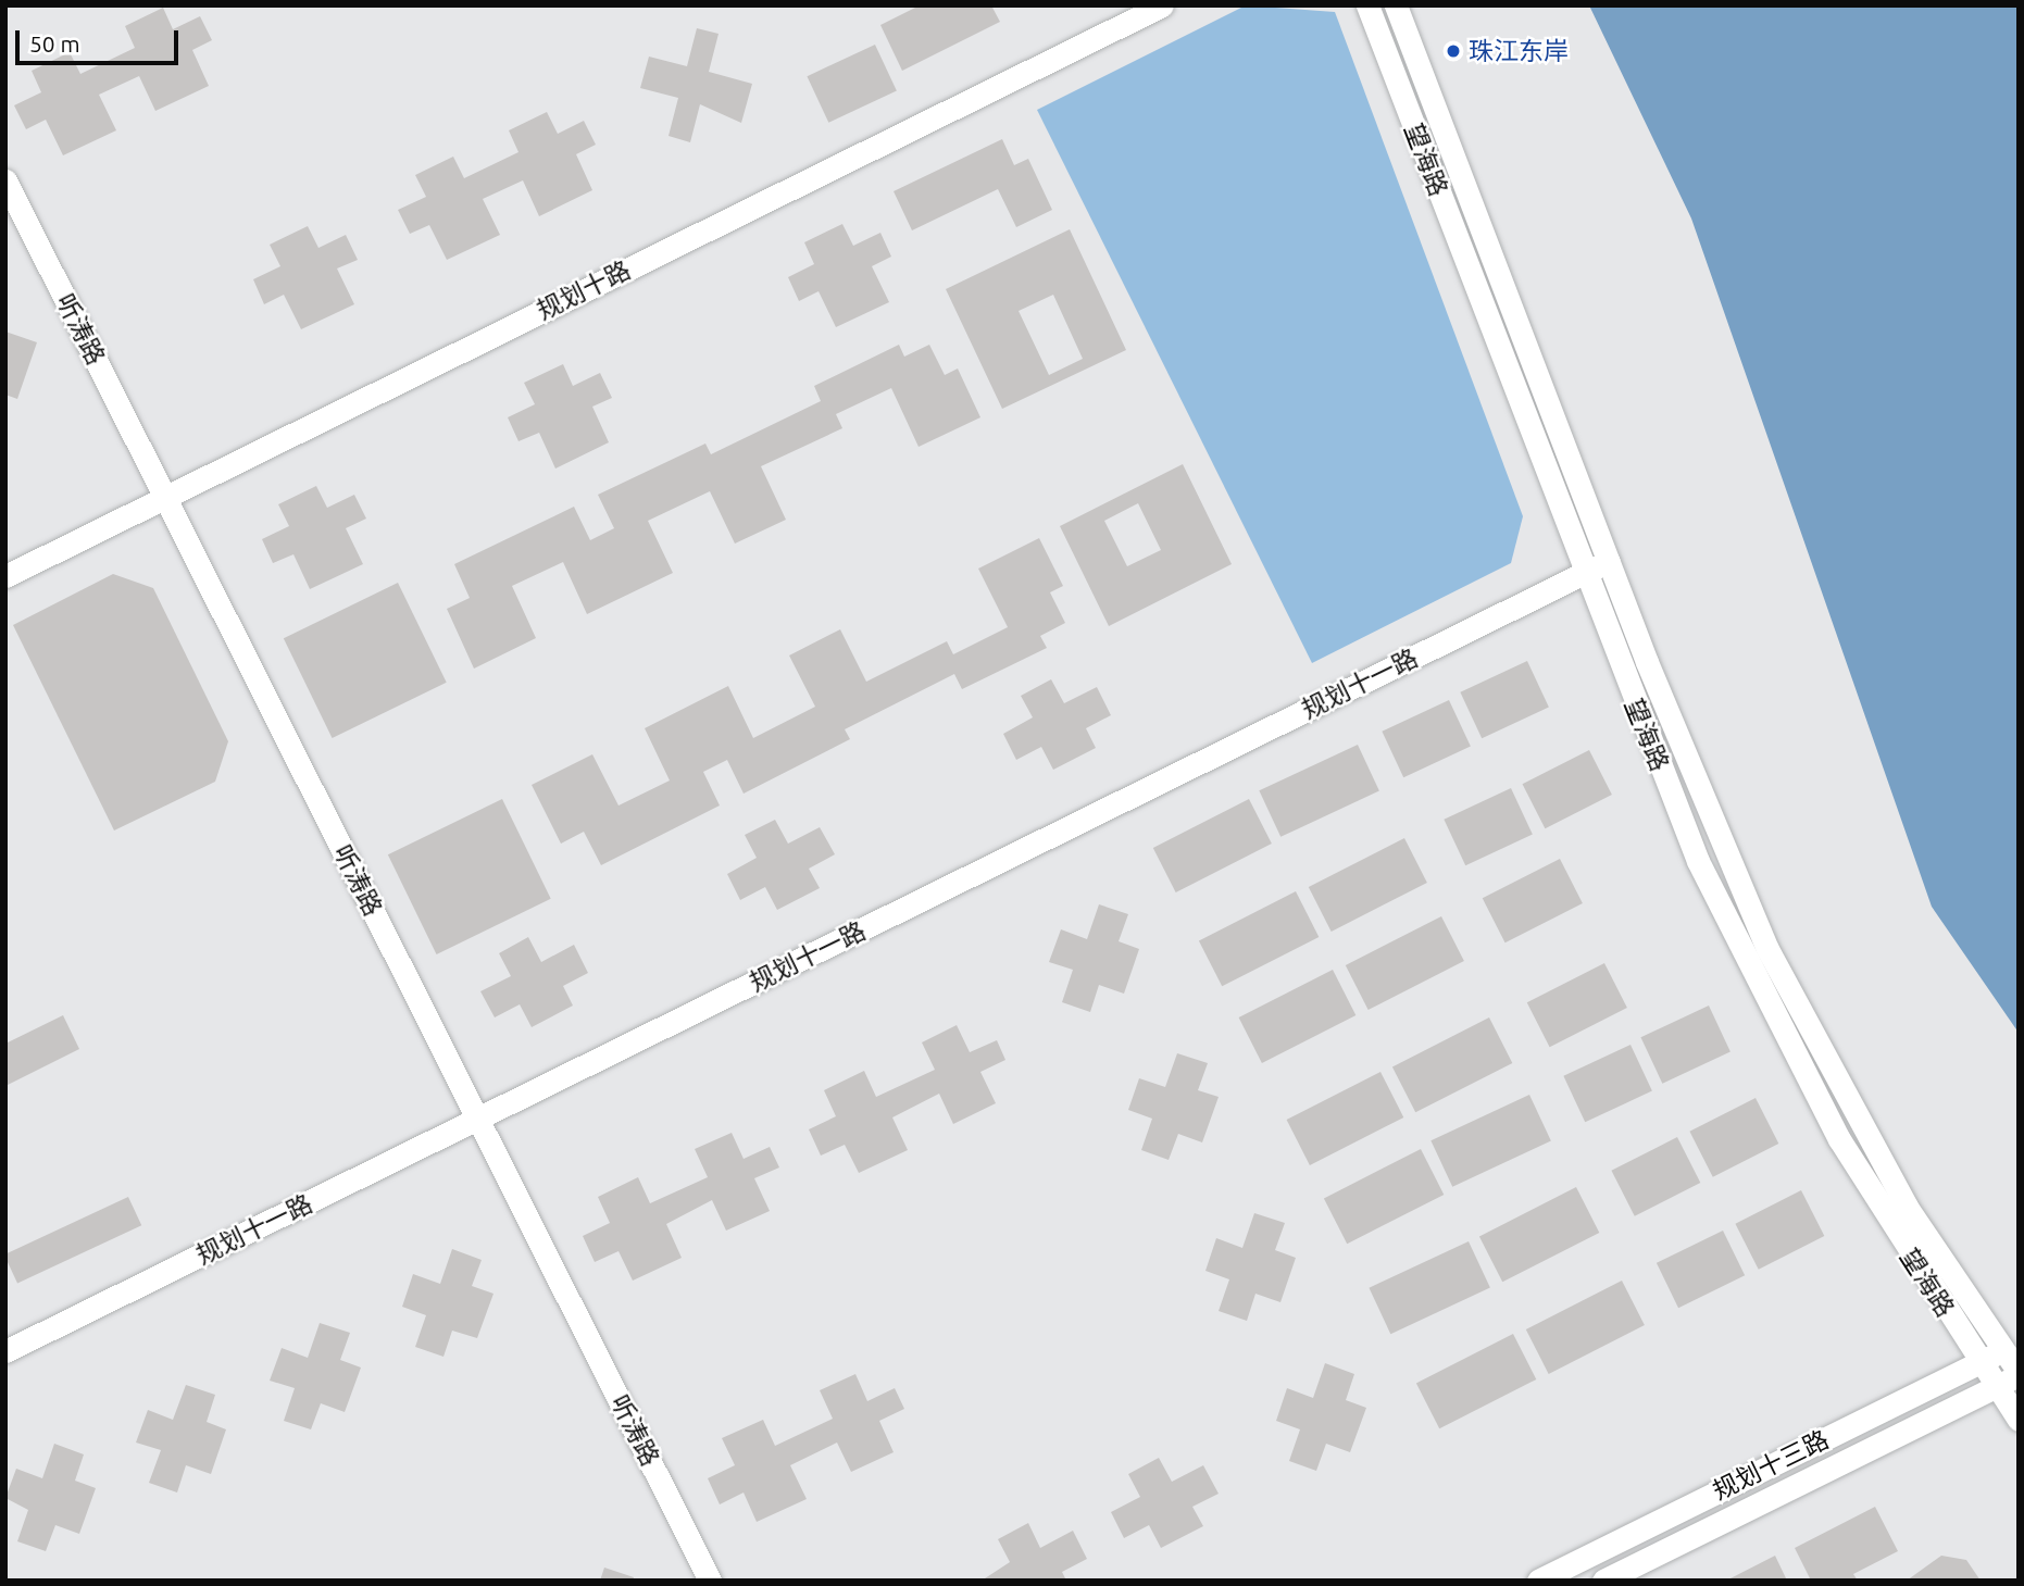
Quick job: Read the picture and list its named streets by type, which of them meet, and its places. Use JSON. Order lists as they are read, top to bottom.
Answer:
{
  "streets": {
    "street": [
      "望海路",
      "规划十路",
      "听涛路",
      "规划十一路",
      "规划十三路"
    ]
  },
  "crossings": [
    ["望海路", "规划十一路"],
    ["望海路", "规划十三路"],
    ["规划十路", "听涛路"],
    ["听涛路", "规划十一路"]
  ],
  "places": ["珠江东岸"],
  "scale_bar": "50 m"
}
